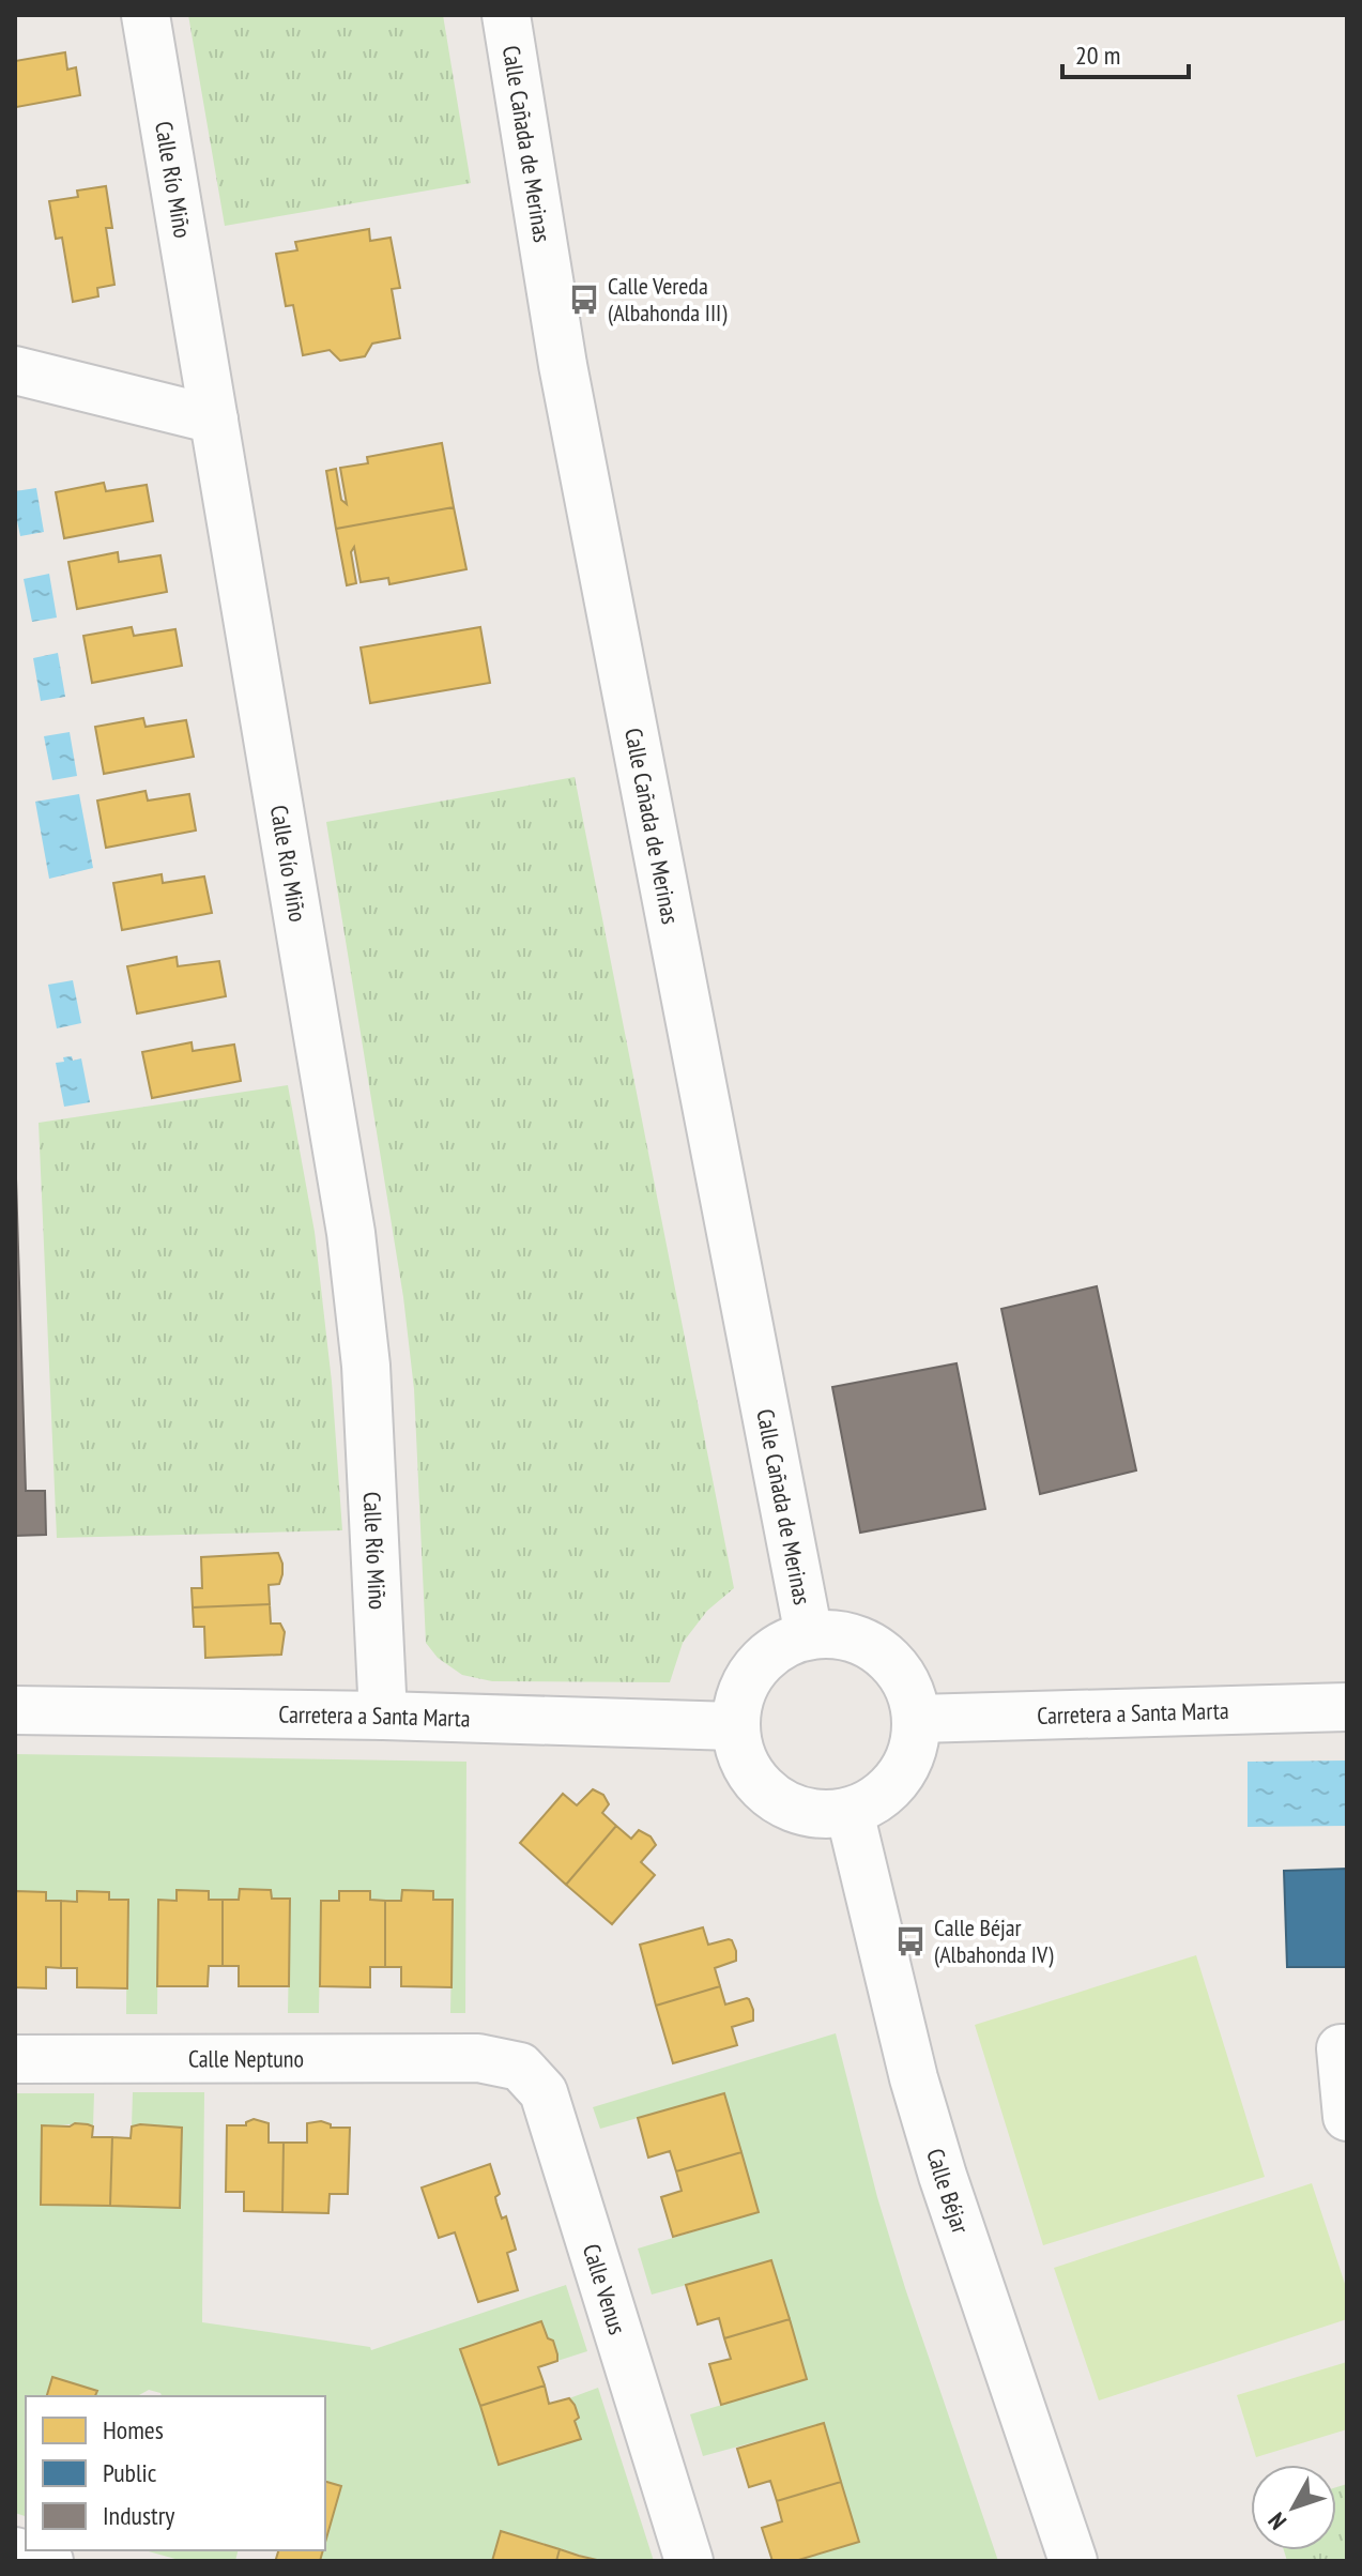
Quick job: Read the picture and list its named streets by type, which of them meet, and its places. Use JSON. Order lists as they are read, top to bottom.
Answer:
{
  "streets": {
    "street": [
      "Calle Cañada de Merinas",
      "Calle Río Miño",
      "Carretera a Santa Marta",
      "Calle Neptuno",
      "Calle Béjar",
      "Calle Venus"
    ]
  },
  "crossings": [
    ["Calle Cañada de Merinas", "Carretera a Santa Marta"],
    ["Calle Cañada de Merinas", "Calle Béjar"],
    ["Calle Río Miño", "Carretera a Santa Marta"],
    ["Carretera a Santa Marta", "Calle Béjar"],
    ["Calle Neptuno", "Calle Venus"]
  ],
  "places": {
    "bus stop": ["Calle Vereda (Albahonda III)", "Calle Béjar (Albahonda IV)"]
  },
  "legend": ["Homes", "Public", "Industry"],
  "scale_bar": "20 m",
  "north": "bottom left"
}
